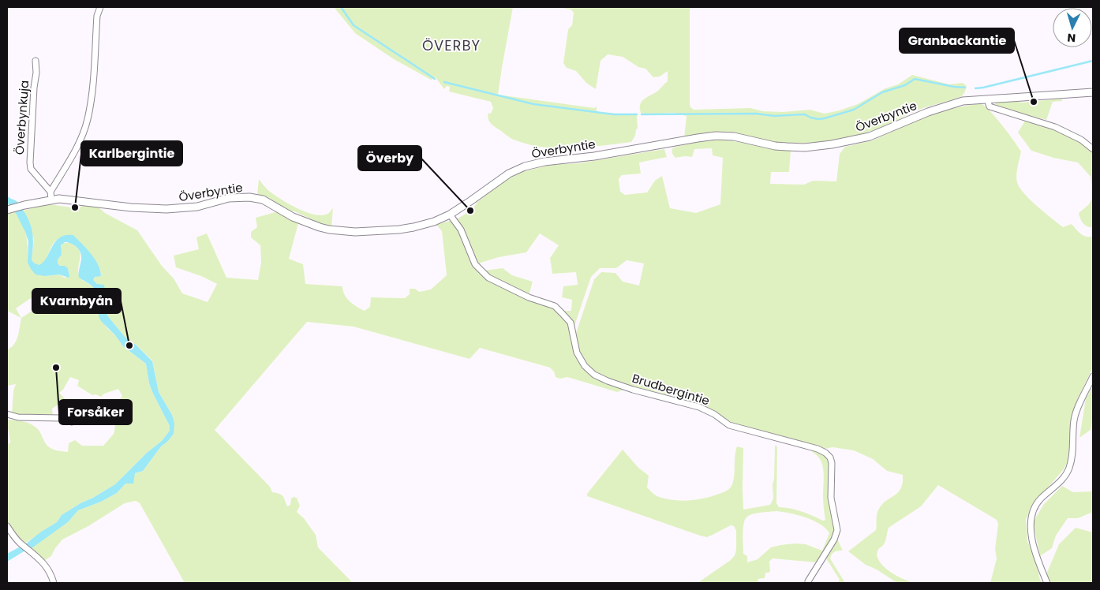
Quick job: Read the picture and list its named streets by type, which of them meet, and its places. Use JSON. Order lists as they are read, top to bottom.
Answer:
{
  "streets": {
    "street": ["Överbyntie", "Överbynkuja", "Brudbergintie"]
  },
  "crossings": [
    ["Överbyntie", "Överbynkuja"],
    ["Överbyntie", "Brudbergintie"]
  ],
  "districts": ["ÖVERBY"],
  "places": [
    "Granbackantie",
    "Karlbergintie",
    "Överby",
    "Kvarnbyån",
    "Forsåker"
  ],
  "north": "bottom"
}
